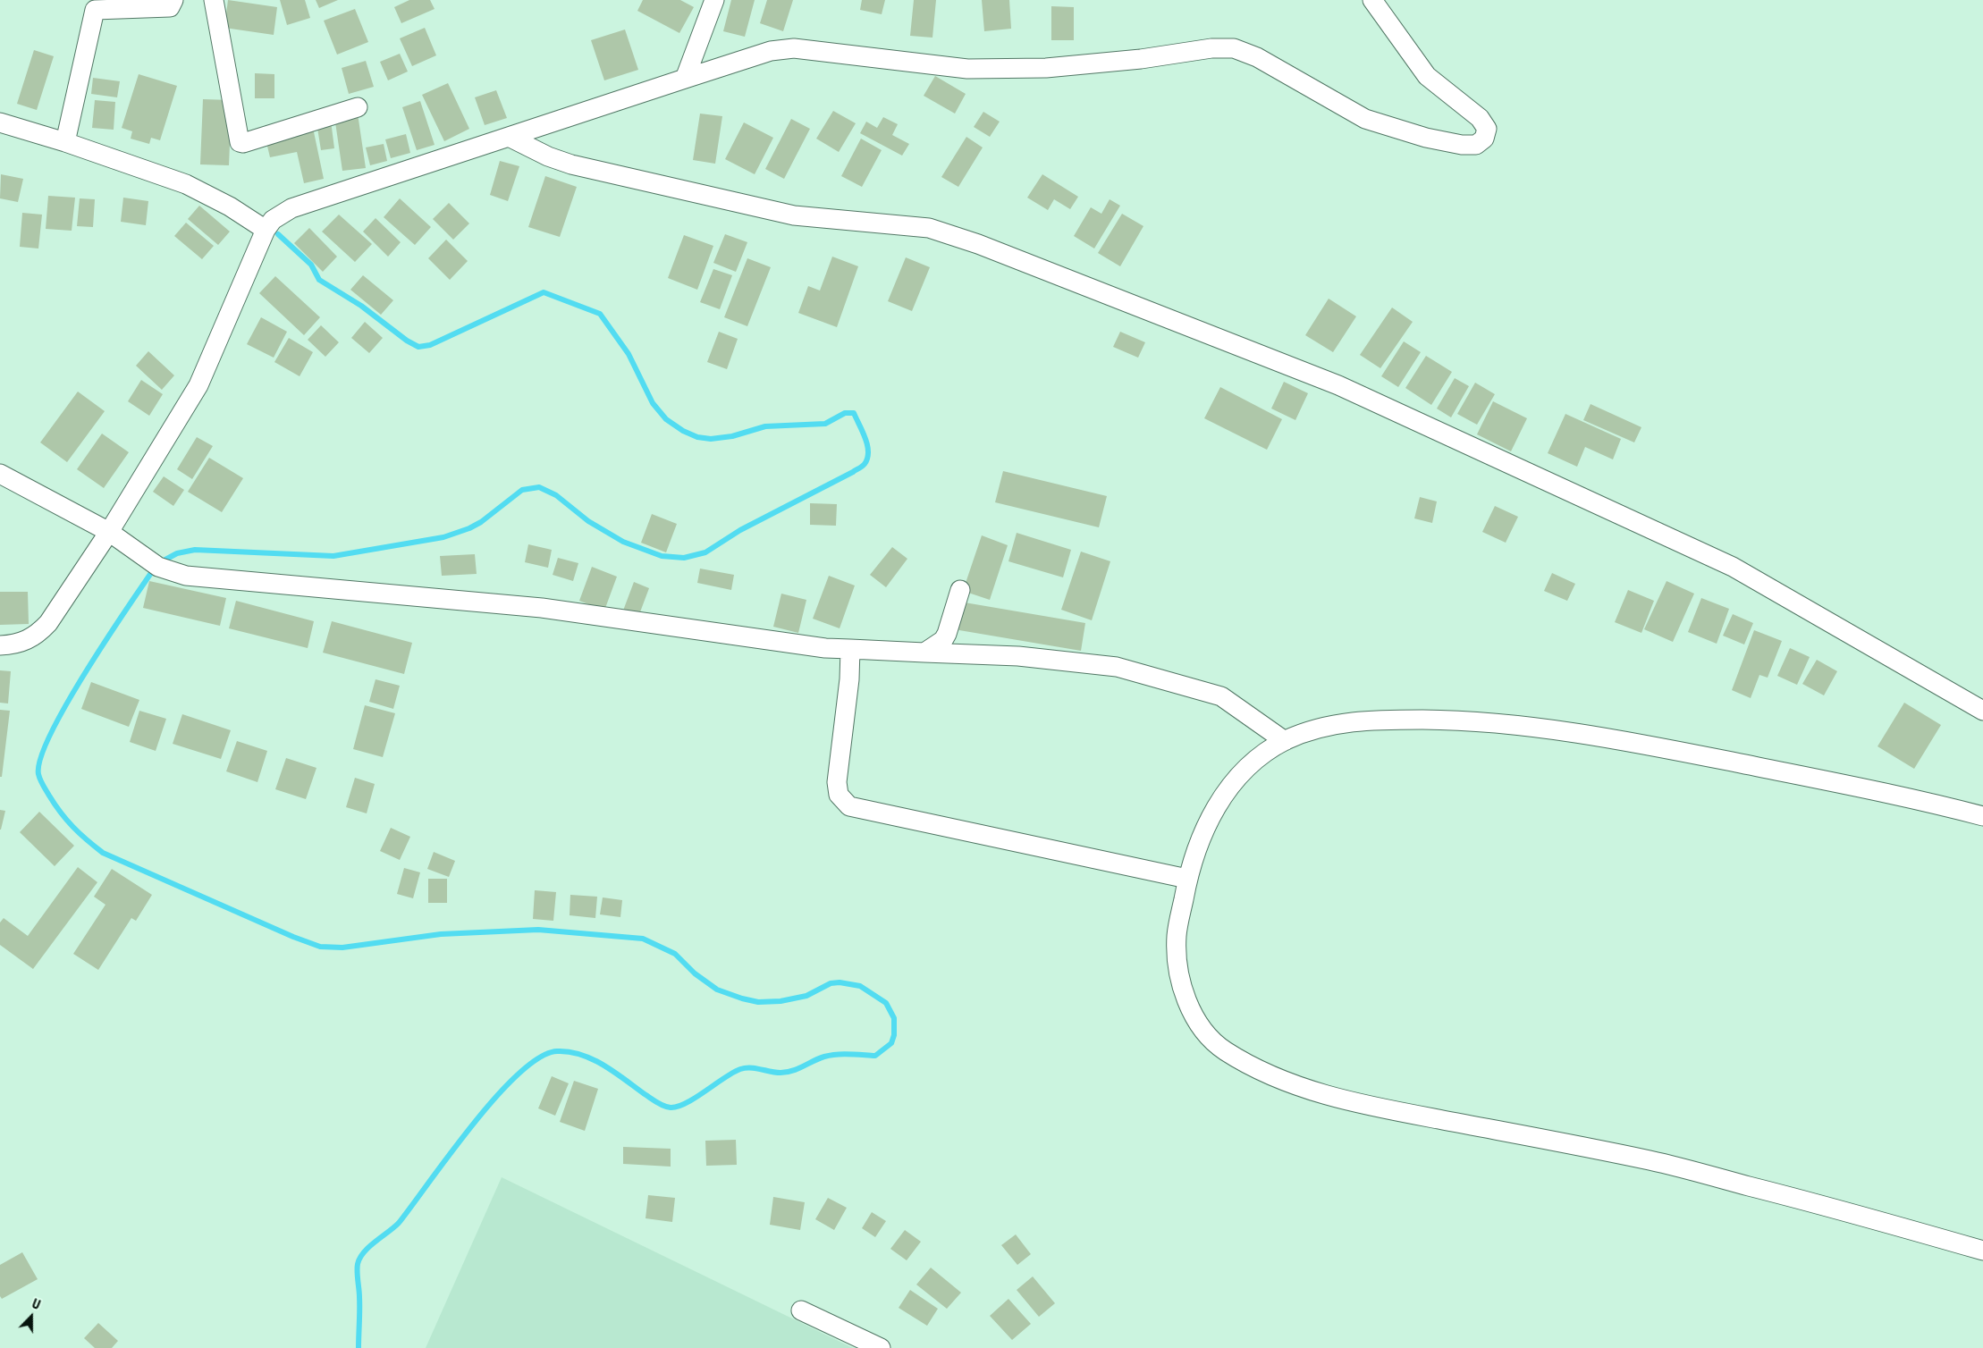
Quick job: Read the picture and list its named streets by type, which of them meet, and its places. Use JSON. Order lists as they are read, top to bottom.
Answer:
{
  "north": "top"
}
